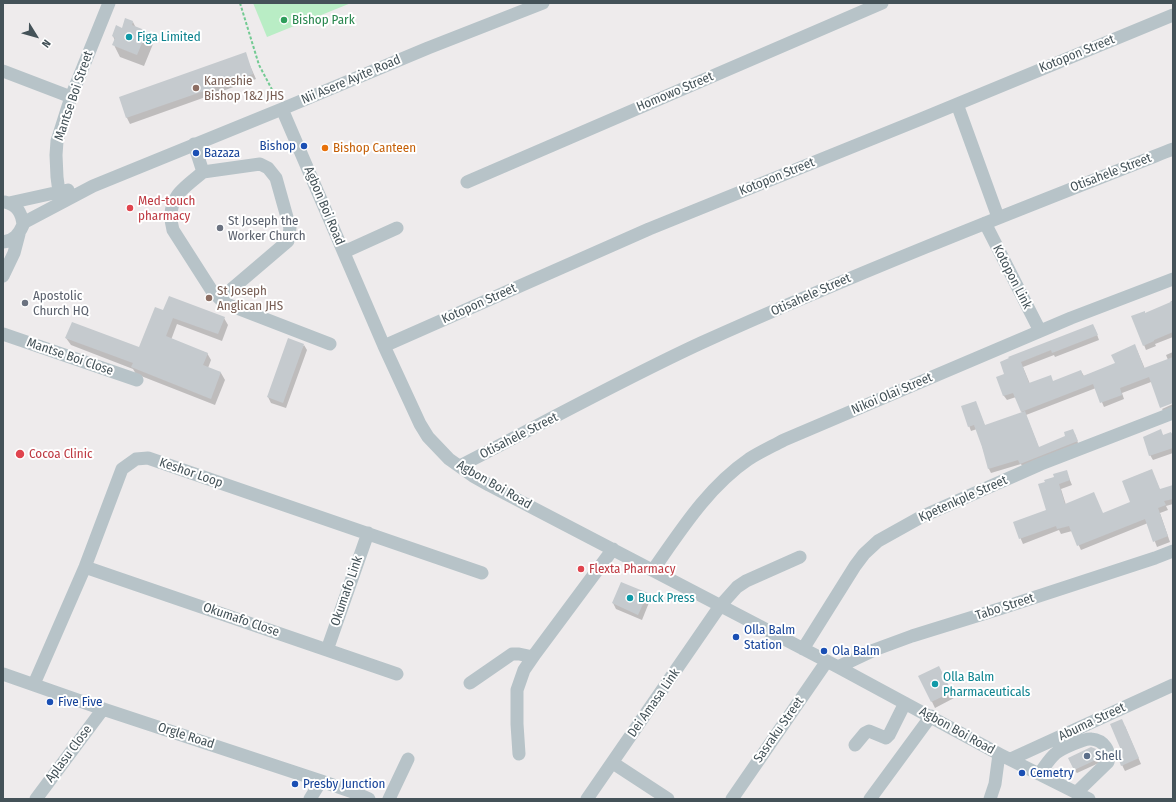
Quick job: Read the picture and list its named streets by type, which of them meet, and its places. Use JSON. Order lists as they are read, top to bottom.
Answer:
{
  "streets": {
    "street": [
      "Kotopon Street",
      "Nii Asere Ayite Road",
      "Homowo Street",
      "Mantse Boi Street",
      "Otisahele Street",
      "Agbon Boi Road",
      "Kotopon Link",
      "Mantse Boi Close",
      "Nikoi Olai Street",
      "Keshor Loop",
      "Kpetenkple Street",
      "Okumafo Link",
      "Tabo Street",
      "Okumafo Close",
      "Dei Amasa Link",
      "Abuma Street",
      "Sasraku Street",
      "Orgle Road",
      "Aplasu Close"
    ]
  },
  "crossings": [
    ["Kotopon Street", "Agbon Boi Road"],
    ["Nii Asere Ayite Road", "Mantse Boi Street"],
    ["Nii Asere Ayite Road", "Agbon Boi Road"],
    ["Otisahele Street", "Agbon Boi Road"],
    ["Otisahele Street", "Kotopon Link"],
    ["Agbon Boi Road", "Nikoi Olai Street"],
    ["Agbon Boi Road", "Kpetenkple Street"],
    ["Agbon Boi Road", "Tabo Street"],
    ["Agbon Boi Road", "Dei Amasa Link"],
    ["Agbon Boi Road", "Abuma Street"],
    ["Agbon Boi Road", "Sasraku Street"],
    ["Kotopon Link", "Nikoi Olai Street"],
    ["Keshor Loop", "Okumafo Link"],
    ["Keshor Loop", "Okumafo Close"],
    ["Keshor Loop", "Orgle Road"],
    ["Okumafo Link", "Okumafo Close"],
    ["Tabo Street", "Sasraku Street"],
    ["Orgle Road", "Aplasu Close"]
  ],
  "places": [
    "Bishop Park",
    "Figa Limited",
    "Kaneshie Bishop 1&2 JHS",
    "Bishop",
    "Bishop Canteen",
    "Bazaza",
    "Med-touch pharmacy",
    "St Joseph the Worker Church",
    "St Joseph Anglican JHS",
    "Apostolic Church HQ",
    "Cocoa Clinic",
    "Flexta Pharmacy",
    "Buck Press",
    "Olla Balm Station",
    "Ola Balm",
    "Olla Balm Pharmaceuticals",
    "Five Five",
    "Shell",
    "Cemetry",
    "Presby Junction"
  ],
  "north": "bottom right"
}
